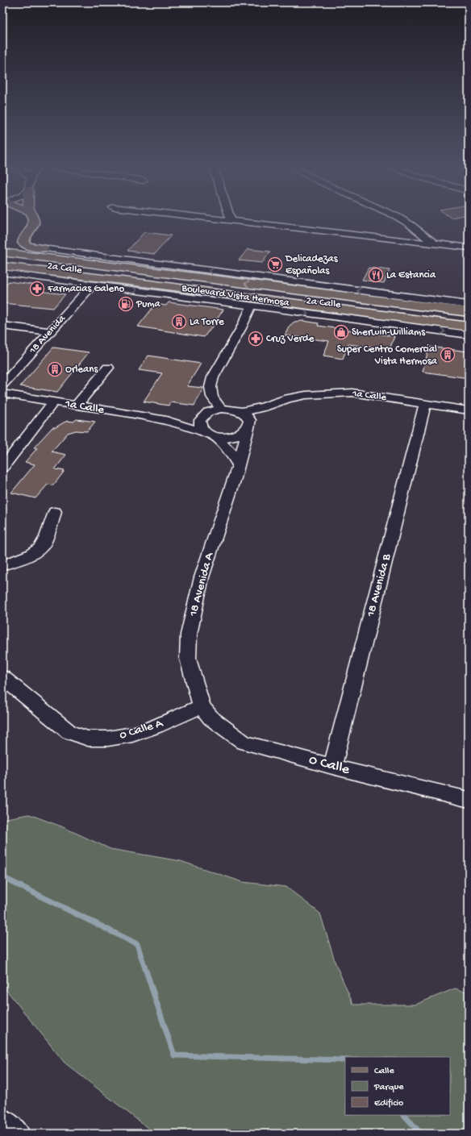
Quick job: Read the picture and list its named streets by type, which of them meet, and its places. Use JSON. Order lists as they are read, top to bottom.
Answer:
{
  "streets": {
    "main road": ["Boulevard Vista Hermosa"],
    "street": [
      "2a Calle",
      "18 Avenida",
      "1a Calle",
      "18 Avenida A",
      "18 Avenida B",
      "0 Calle A",
      "0 Calle"
    ]
  },
  "crossings": [
    ["2a Calle", "Boulevard Vista Hermosa"],
    ["2a Calle", "18 Avenida"],
    ["Boulevard Vista Hermosa", "18 Avenida"],
    ["1a Calle", "18 Avenida A"],
    ["1a Calle", "18 Avenida B"],
    ["18 Avenida A", "0 Calle A"],
    ["18 Avenida A", "0 Calle"],
    ["18 Avenida B", "0 Calle"],
    ["0 Calle A", "0 Calle"]
  ],
  "places": {
    "supermarket": ["Delicadezas Españolas"],
    "restaurant": ["La Estancia"],
    "pharmacy": ["Farmacias Galeno", "Cruz Verde"],
    "fuel station": ["Puma"],
    "building": ["La Torre", "Super Centro Comercial Vista Hermosa", "Orleans"],
    "shop": ["Sherwin-Williams"]
  },
  "legend": ["Calle", "Parque", "Edificio"]
}
